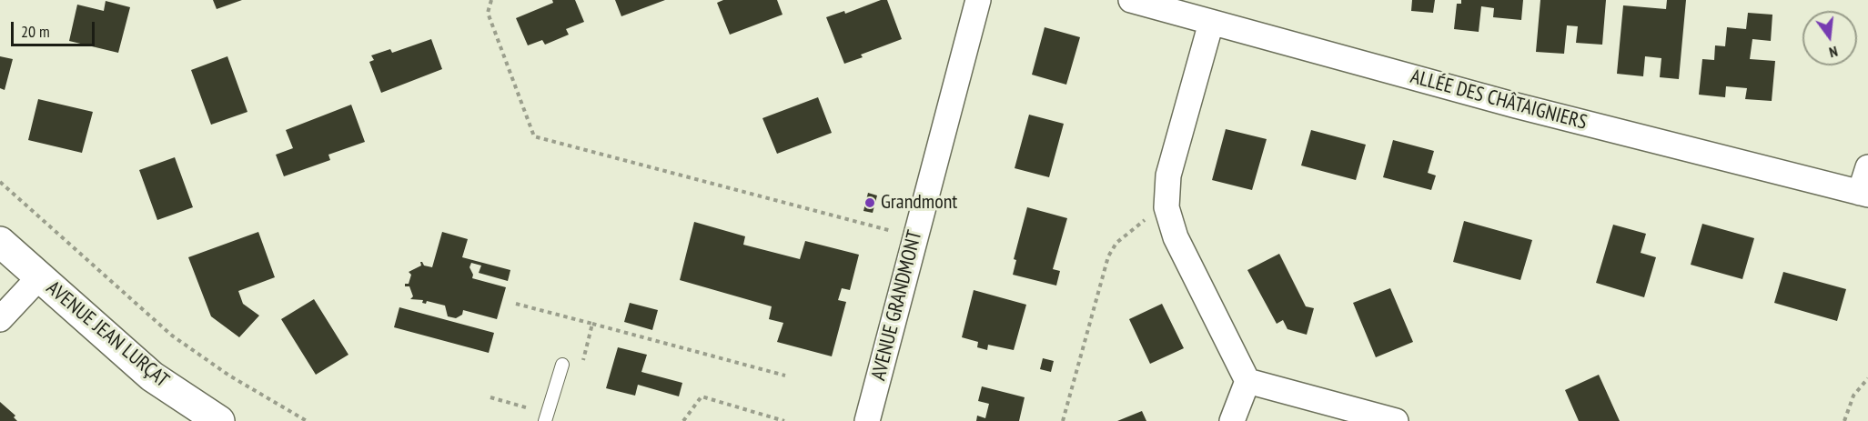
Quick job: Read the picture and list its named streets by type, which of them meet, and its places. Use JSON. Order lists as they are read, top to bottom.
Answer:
{
  "streets": {
    "street": ["ALLÉE DES CHÂTAIGNIERS", "AVENUE GRANDMONT", "AVENUE JEAN LURÇAT"]
  },
  "places": ["Grandmont"],
  "scale_bar": "20 m",
  "north": "bottom"
}
